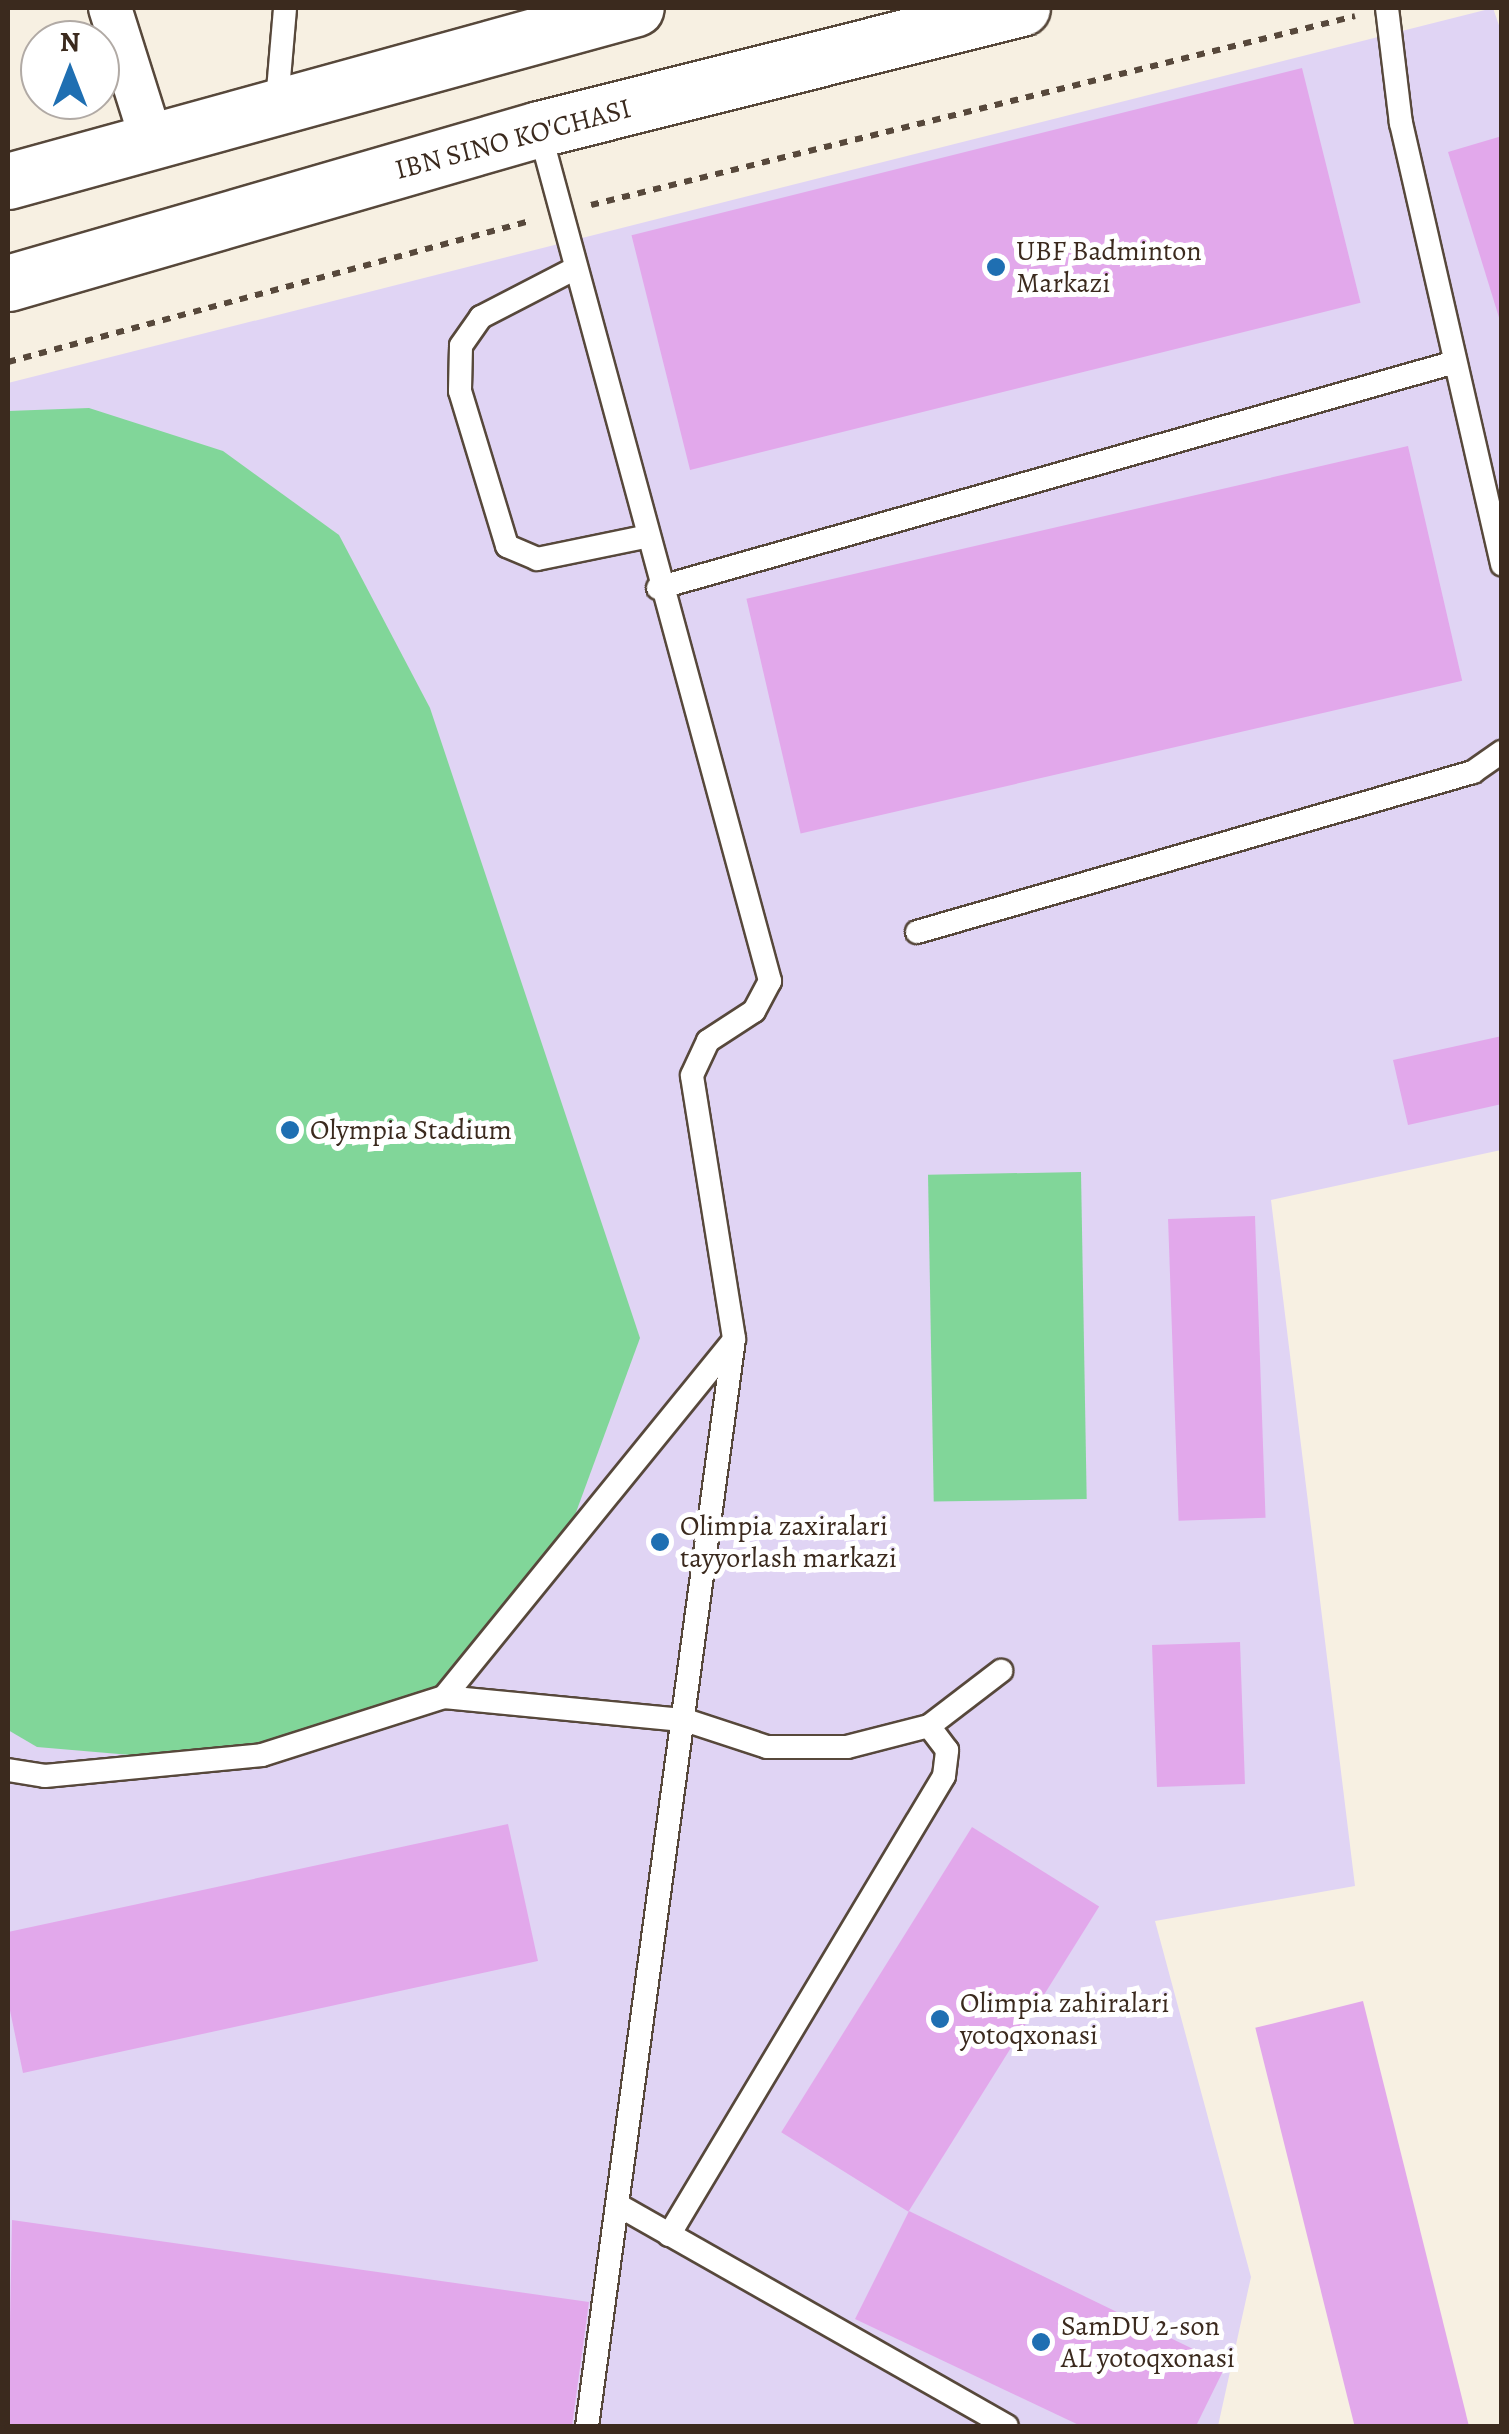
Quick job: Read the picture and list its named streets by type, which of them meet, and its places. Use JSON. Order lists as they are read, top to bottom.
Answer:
{
  "streets": {
    "main road": ["IBN SINO KO'CHASI"]
  },
  "places": [
    "UBF Badminton Markazi",
    "Olympia Stadium",
    "Olimpia zaxiralari tayyorlash markazi",
    "Olimpia zahiralari yotoqxonasi",
    "SamDU 2-son AL yotoqxonasi"
  ],
  "north": "top"
}
